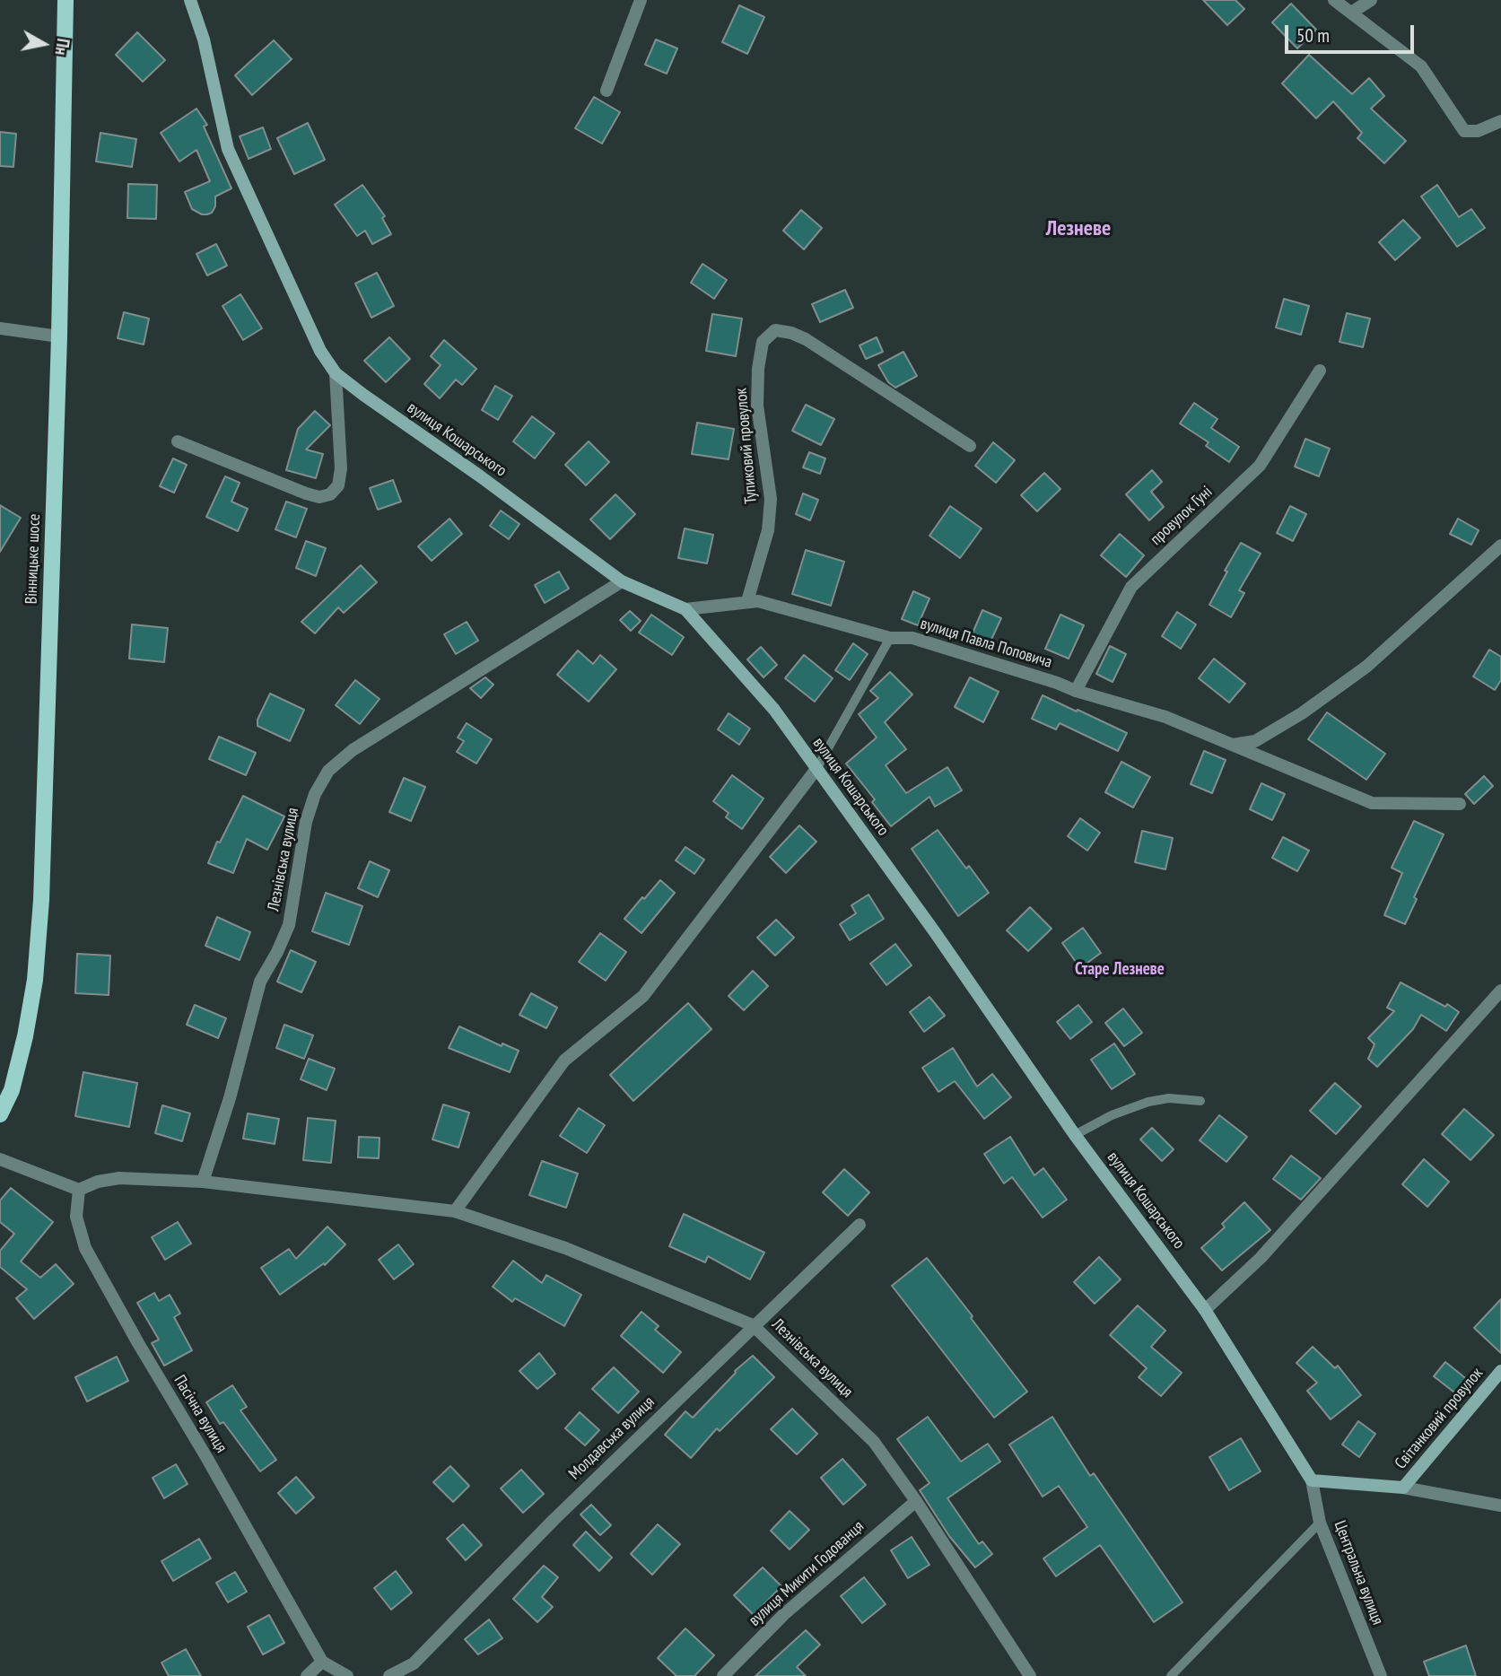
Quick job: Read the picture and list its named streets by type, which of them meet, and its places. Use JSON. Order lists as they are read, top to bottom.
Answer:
{
  "streets": {
    "main road": ["Вінницьке шосе"],
    "street": [
      "вулиця Кошарського",
      "Тупиковий провулок",
      "провулок Гуні",
      "вулиця Павла Поповича",
      "Лезнівська вулиця",
      "Пасічна вулиця",
      "Світанковий провулок",
      "Молдавська вулиця",
      "Центральна вулиця",
      "вулиця Микити Годованця"
    ]
  },
  "crossings": [
    ["вулиця Кошарського", "вулиця Павла Поповича"],
    ["вулиця Кошарського", "Лезнівська вулиця"],
    ["вулиця Кошарського", "Центральна вулиця"],
    ["Тупиковий провулок", "вулиця Павла Поповича"],
    ["провулок Гуні", "вулиця Павла Поповича"],
    ["Лезнівська вулиця", "Пасічна вулиця"],
    ["Лезнівська вулиця", "Молдавська вулиця"],
    ["Лезнівська вулиця", "вулиця Микити Годованця"]
  ],
  "districts": ["Лезневе", "Старе Лезневе"],
  "scale_bar": "50 m",
  "north": "right"
}
